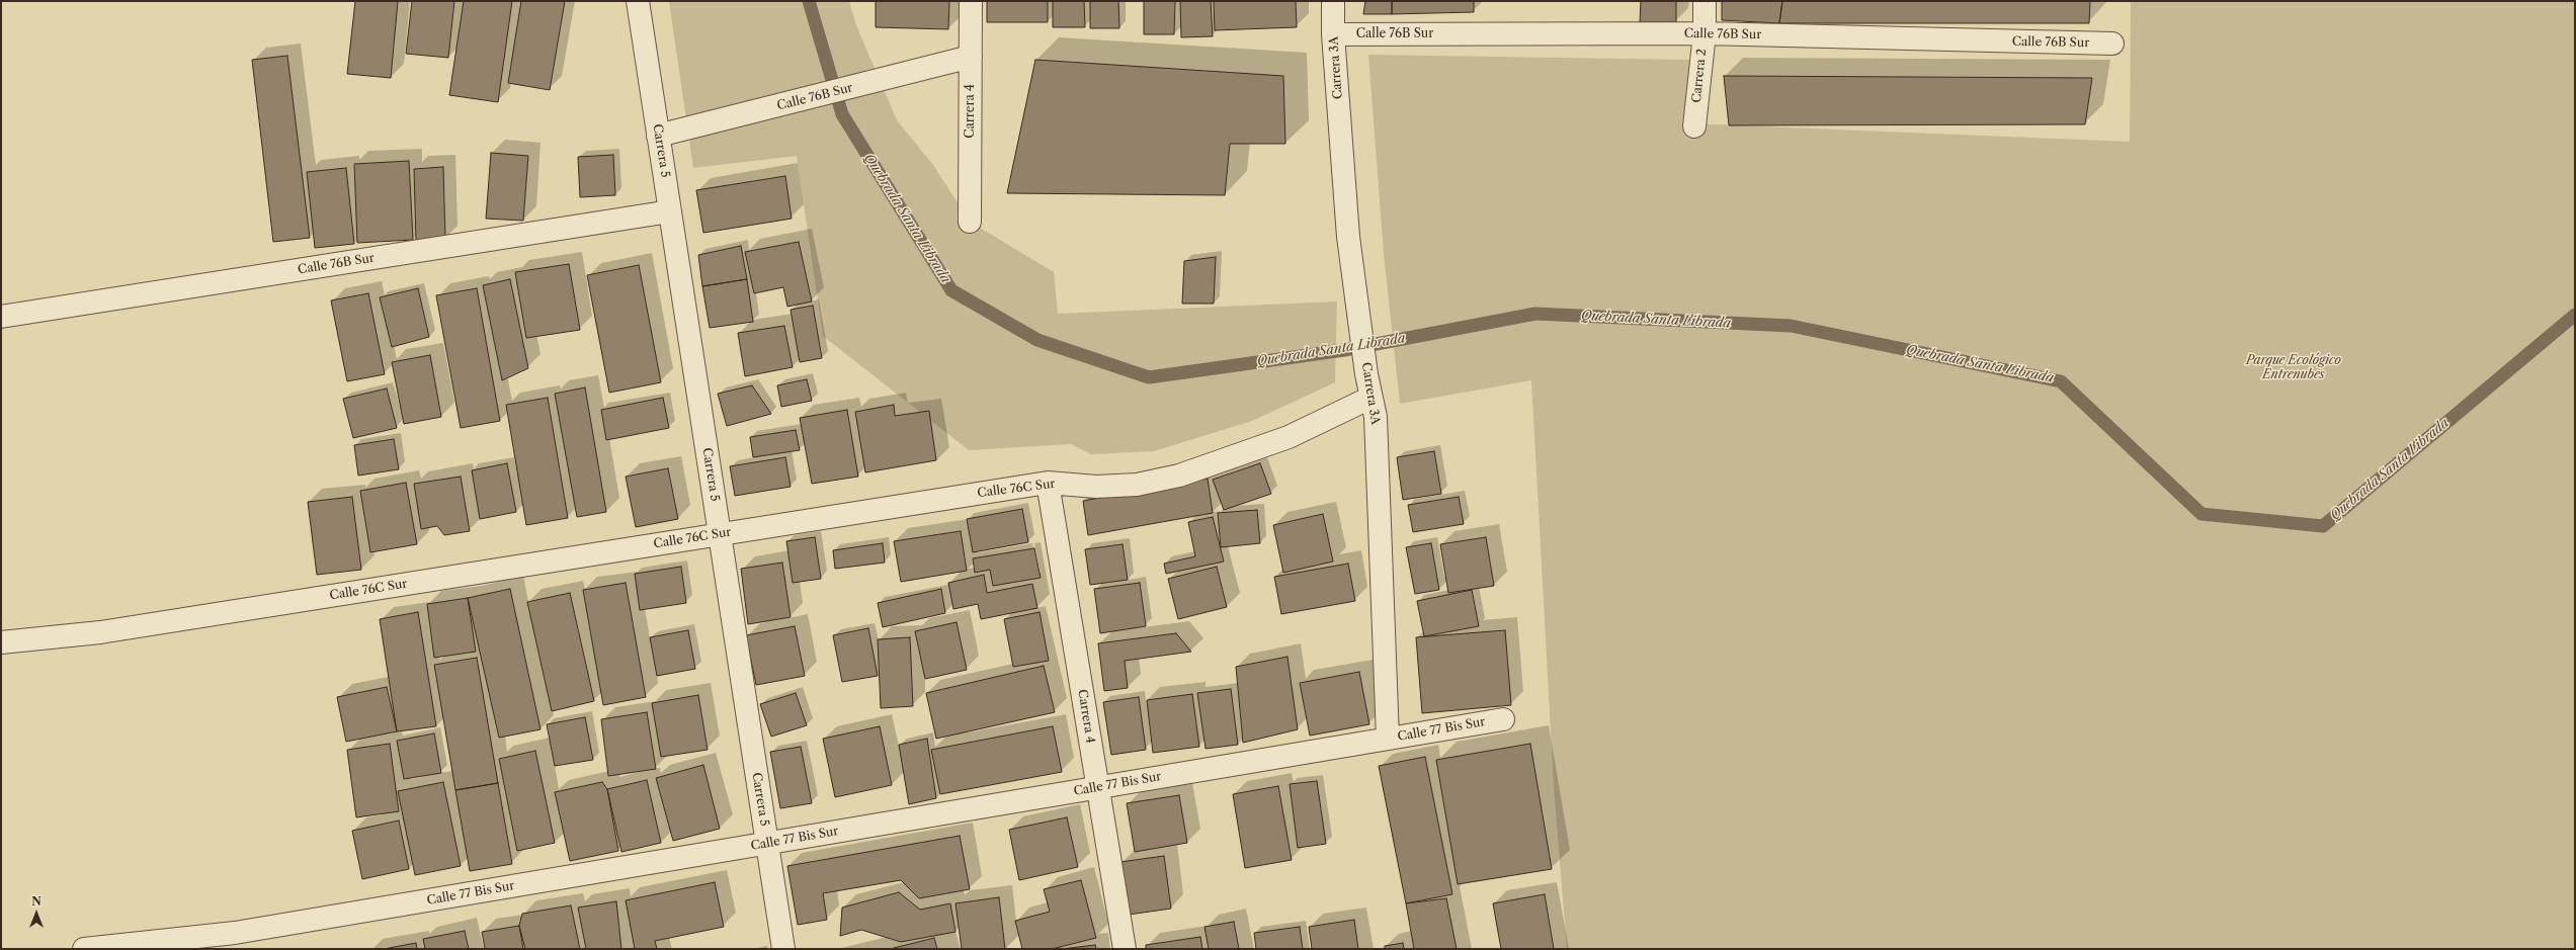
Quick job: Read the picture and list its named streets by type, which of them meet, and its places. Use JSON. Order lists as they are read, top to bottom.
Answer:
{
  "streets": {
    "street": [
      "Calle 76B Sur",
      "Carrera 3A",
      "Carrera 2",
      "Carrera 4",
      "Carrera 5",
      "Calle 76C Sur",
      "Calle 77 Bis Sur"
    ]
  },
  "crossings": [
    ["Calle 76B Sur", "Carrera 3A"],
    ["Calle 76B Sur", "Carrera 2"],
    ["Calle 76B Sur", "Carrera 4"],
    ["Calle 76B Sur", "Carrera 5"],
    ["Carrera 3A", "Calle 76C Sur"],
    ["Carrera 3A", "Calle 77 Bis Sur"],
    ["Carrera 4", "Calle 76C Sur"],
    ["Carrera 4", "Calle 77 Bis Sur"],
    ["Carrera 5", "Calle 76C Sur"],
    ["Carrera 5", "Calle 77 Bis Sur"]
  ],
  "water": ["Quebrada Santa Librada"],
  "parks": ["Parque Ecológico Entrenubes"],
  "north": "top"
}
